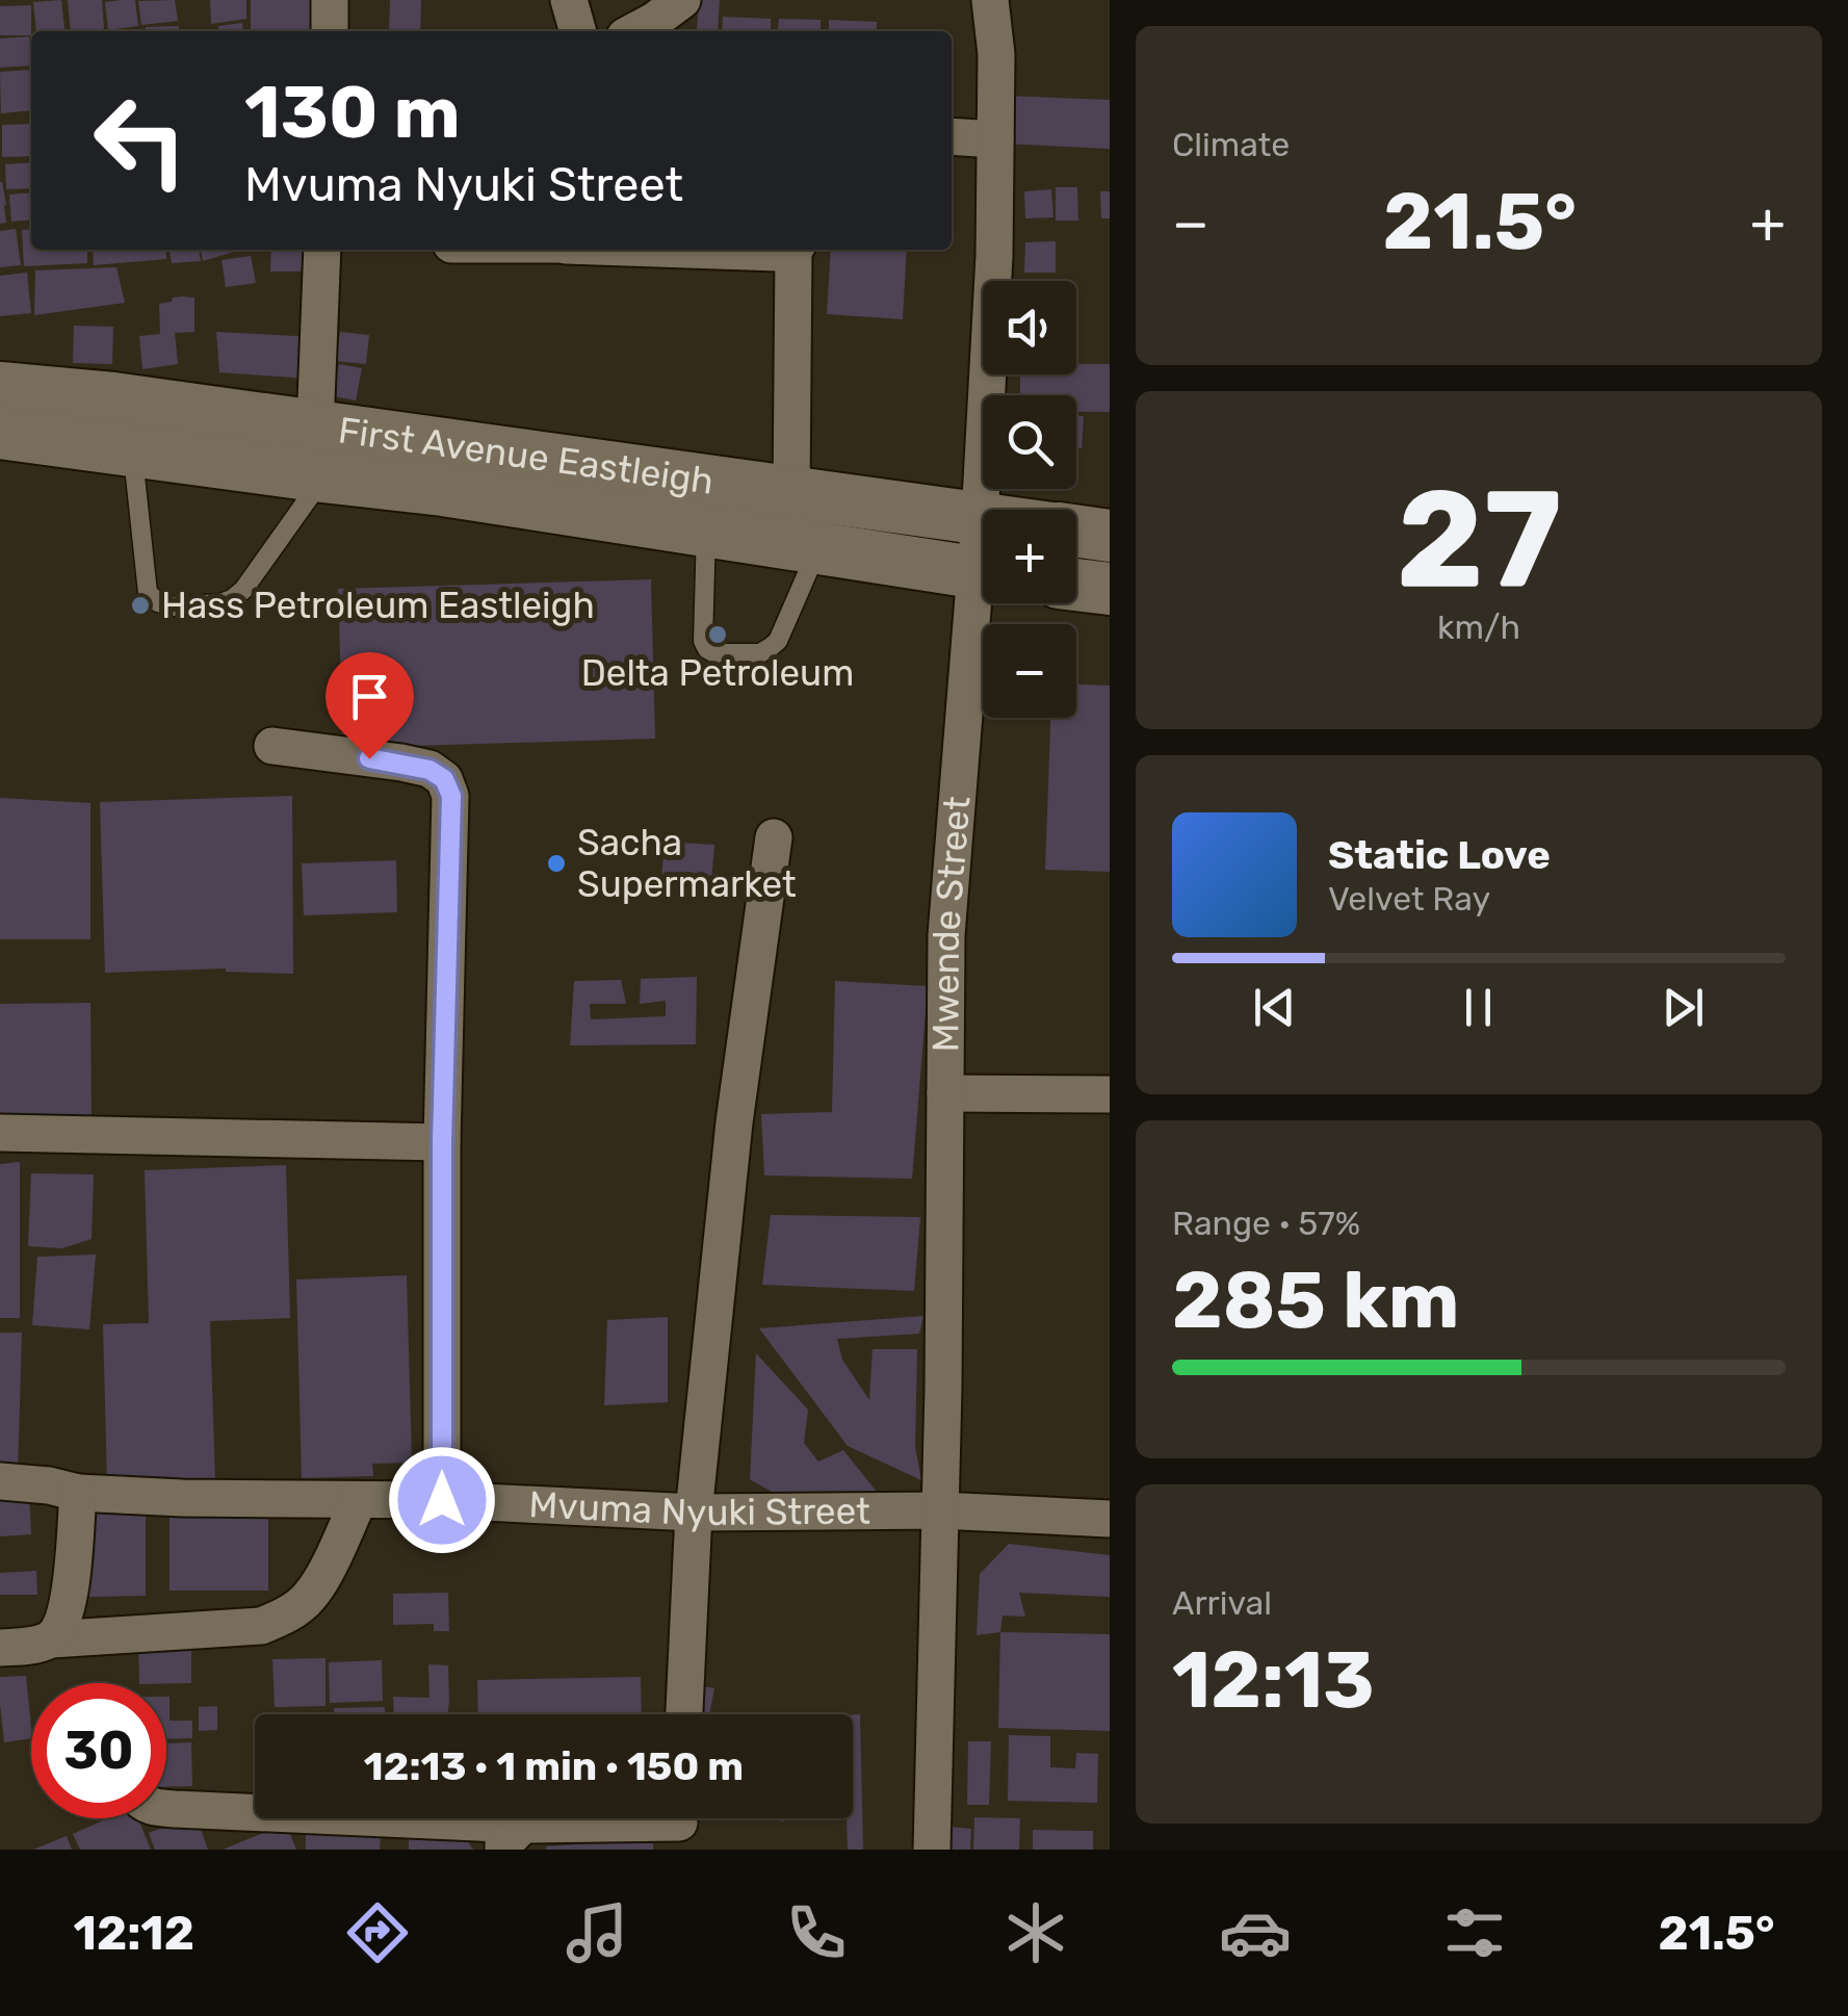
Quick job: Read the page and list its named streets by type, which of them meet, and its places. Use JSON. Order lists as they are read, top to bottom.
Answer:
{
  "streets": {
    "main road": ["First Avenue Eastleigh"],
    "street": ["Mwende Street", "Mvuma Nyuki Street"]
  },
  "crossings": [
    ["First Avenue Eastleigh", "Mwende Street"],
    ["Mwende Street", "Mvuma Nyuki Street"]
  ],
  "places": ["Hass Petroleum Eastleigh", "Delta Petroleum", "Sacha Supermarket"],
  "page": {
    "tile": [
      "Climate",
      ["27", "km/h"],
      ["Range · 57%", "285 km"],
      ["Arrival", "12:13"]
    ],
    "turn": ["130 m", "Mvuma Nyuki Street"],
    "heat": ["−", "21.5°", "+"],
    "map_buttons": ["+", "−"],
    "song": ["Static Love", "Velvet Ray"],
    "limit": "30",
    "trip": "12:13 · 1 min · 150 m",
    "tabs": ["12:12", "21.5°"]
  }
}
